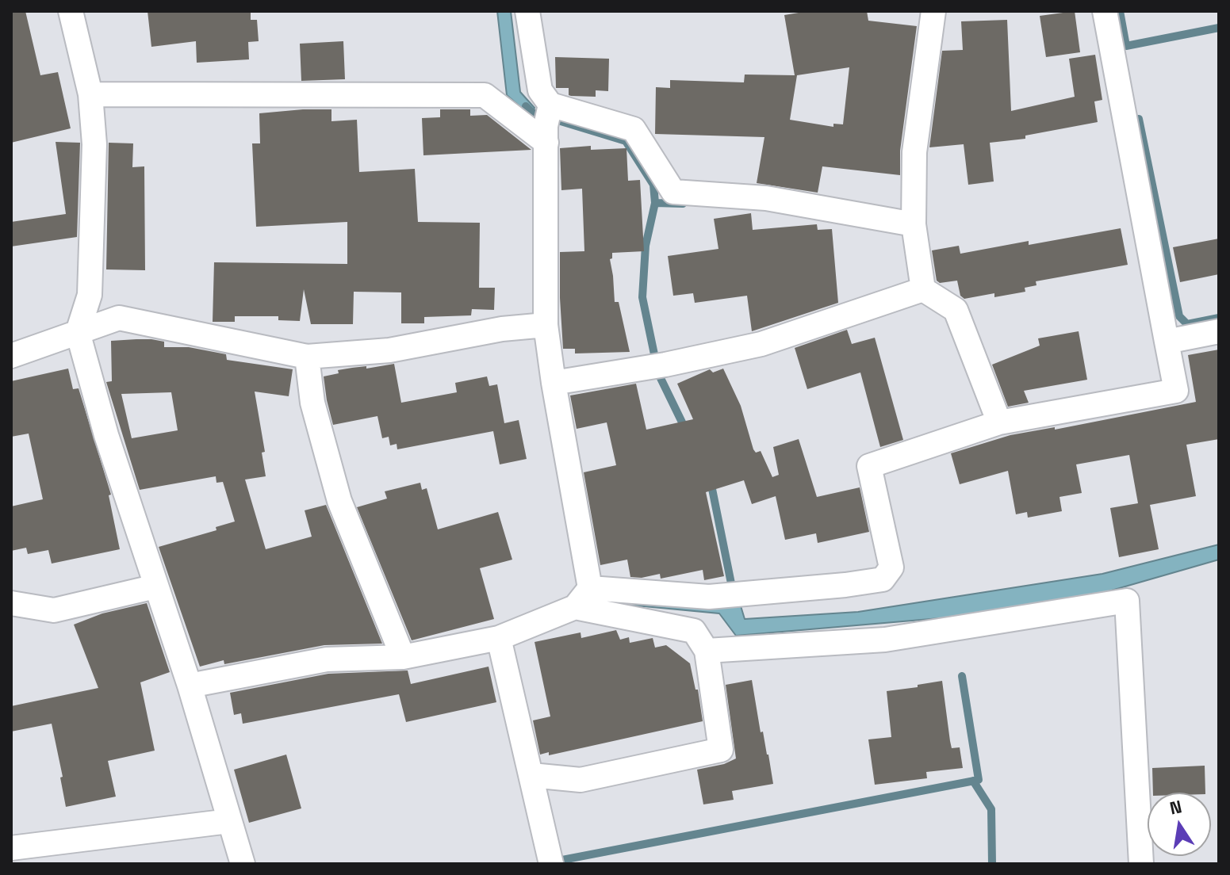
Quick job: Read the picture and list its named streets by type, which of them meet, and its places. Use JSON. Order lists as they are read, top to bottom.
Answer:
{
  "north": "top"
}
